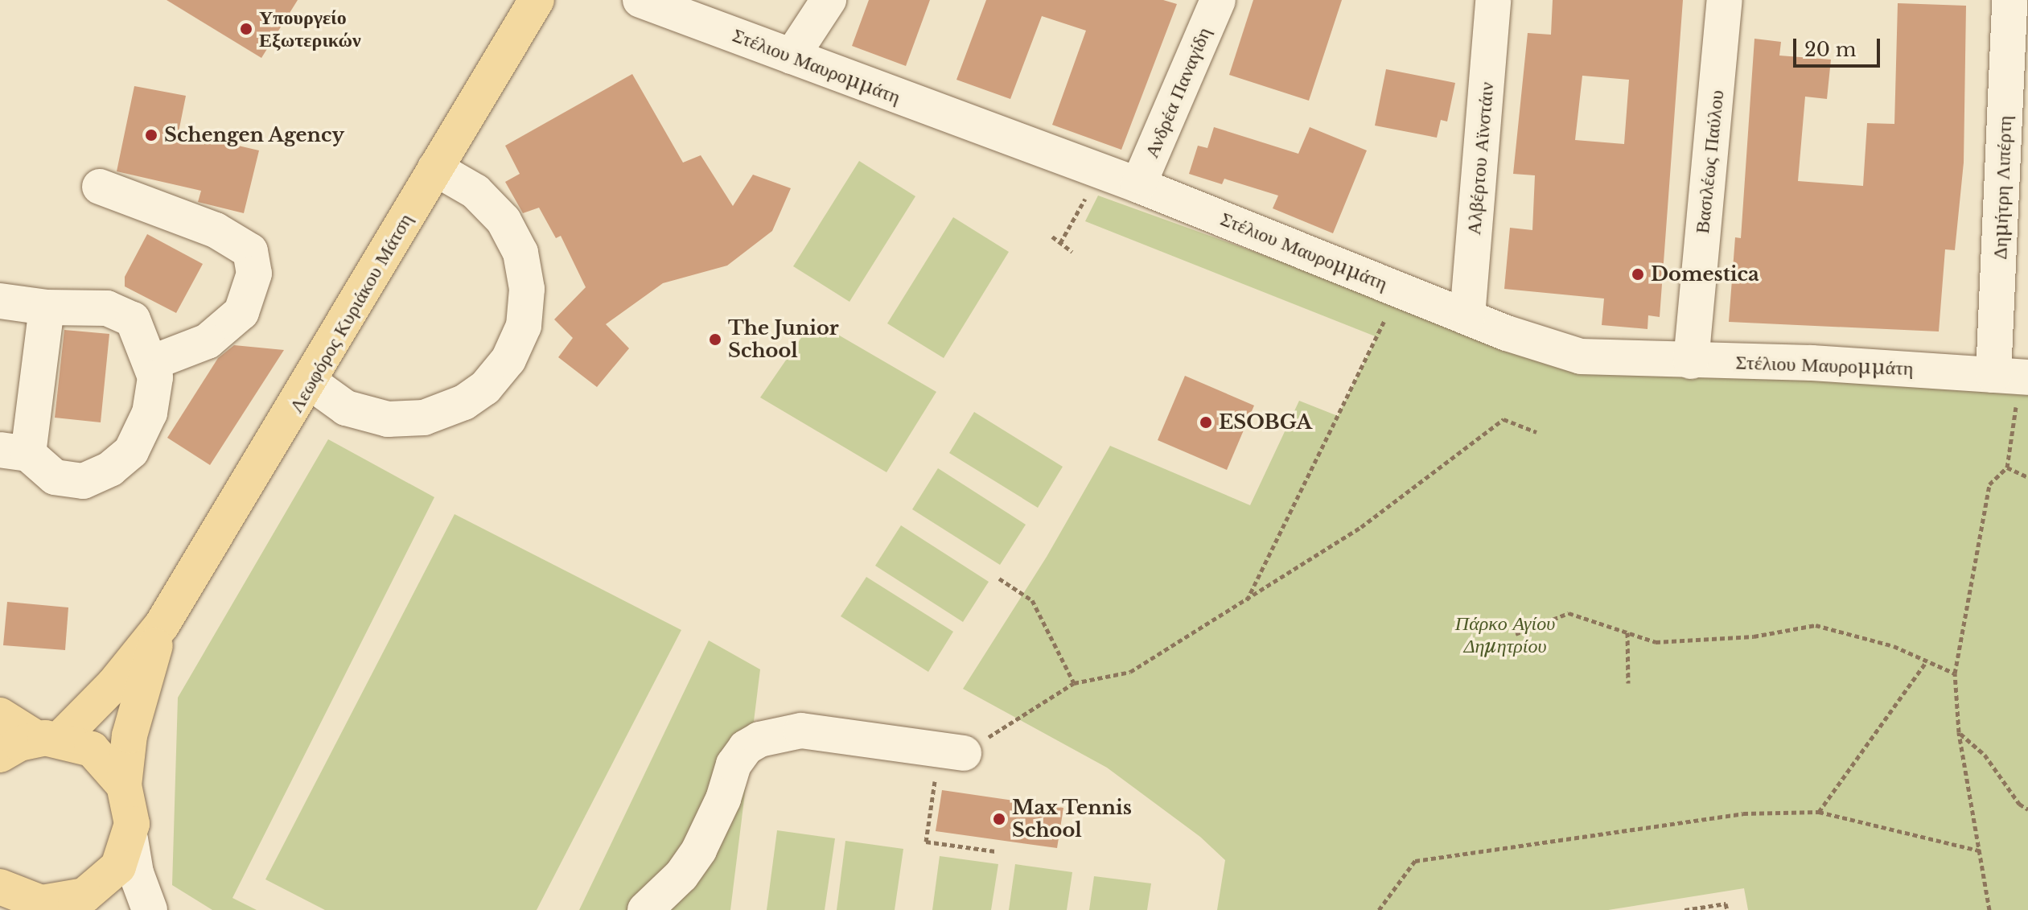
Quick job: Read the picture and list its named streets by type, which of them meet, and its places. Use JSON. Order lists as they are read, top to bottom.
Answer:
{
  "streets": {
    "main road": ["Λεωφόρος Κυριάκου Μάτση"],
    "street": [
      "Στέλιου Μαυρομμάτη",
      "Ανδρέα Παναγίδη",
      "Αλβέρτου Αϊνστάιν",
      "Βασιλέως Παύλου",
      "Δημήτρη Λιπέρτη"
    ]
  },
  "crossings": [
    ["Στέλιου Μαυρομμάτη", "Ανδρέα Παναγίδη"],
    ["Στέλιου Μαυρομμάτη", "Αλβέρτου Αϊνστάιν"],
    ["Στέλιου Μαυρομμάτη", "Βασιλέως Παύλου"],
    ["Στέλιου Μαυρομμάτη", "Δημήτρη Λιπέρτη"]
  ],
  "parks": ["Πάρκο Αγίου Δημητρίου"],
  "places": [
    "Υπουργείο Εξωτερικών",
    "Schengen Agency",
    "Domestica",
    "The Junior School",
    "ESOBGA",
    "Max Tennis School"
  ],
  "scale_bar": "20 m"
}
